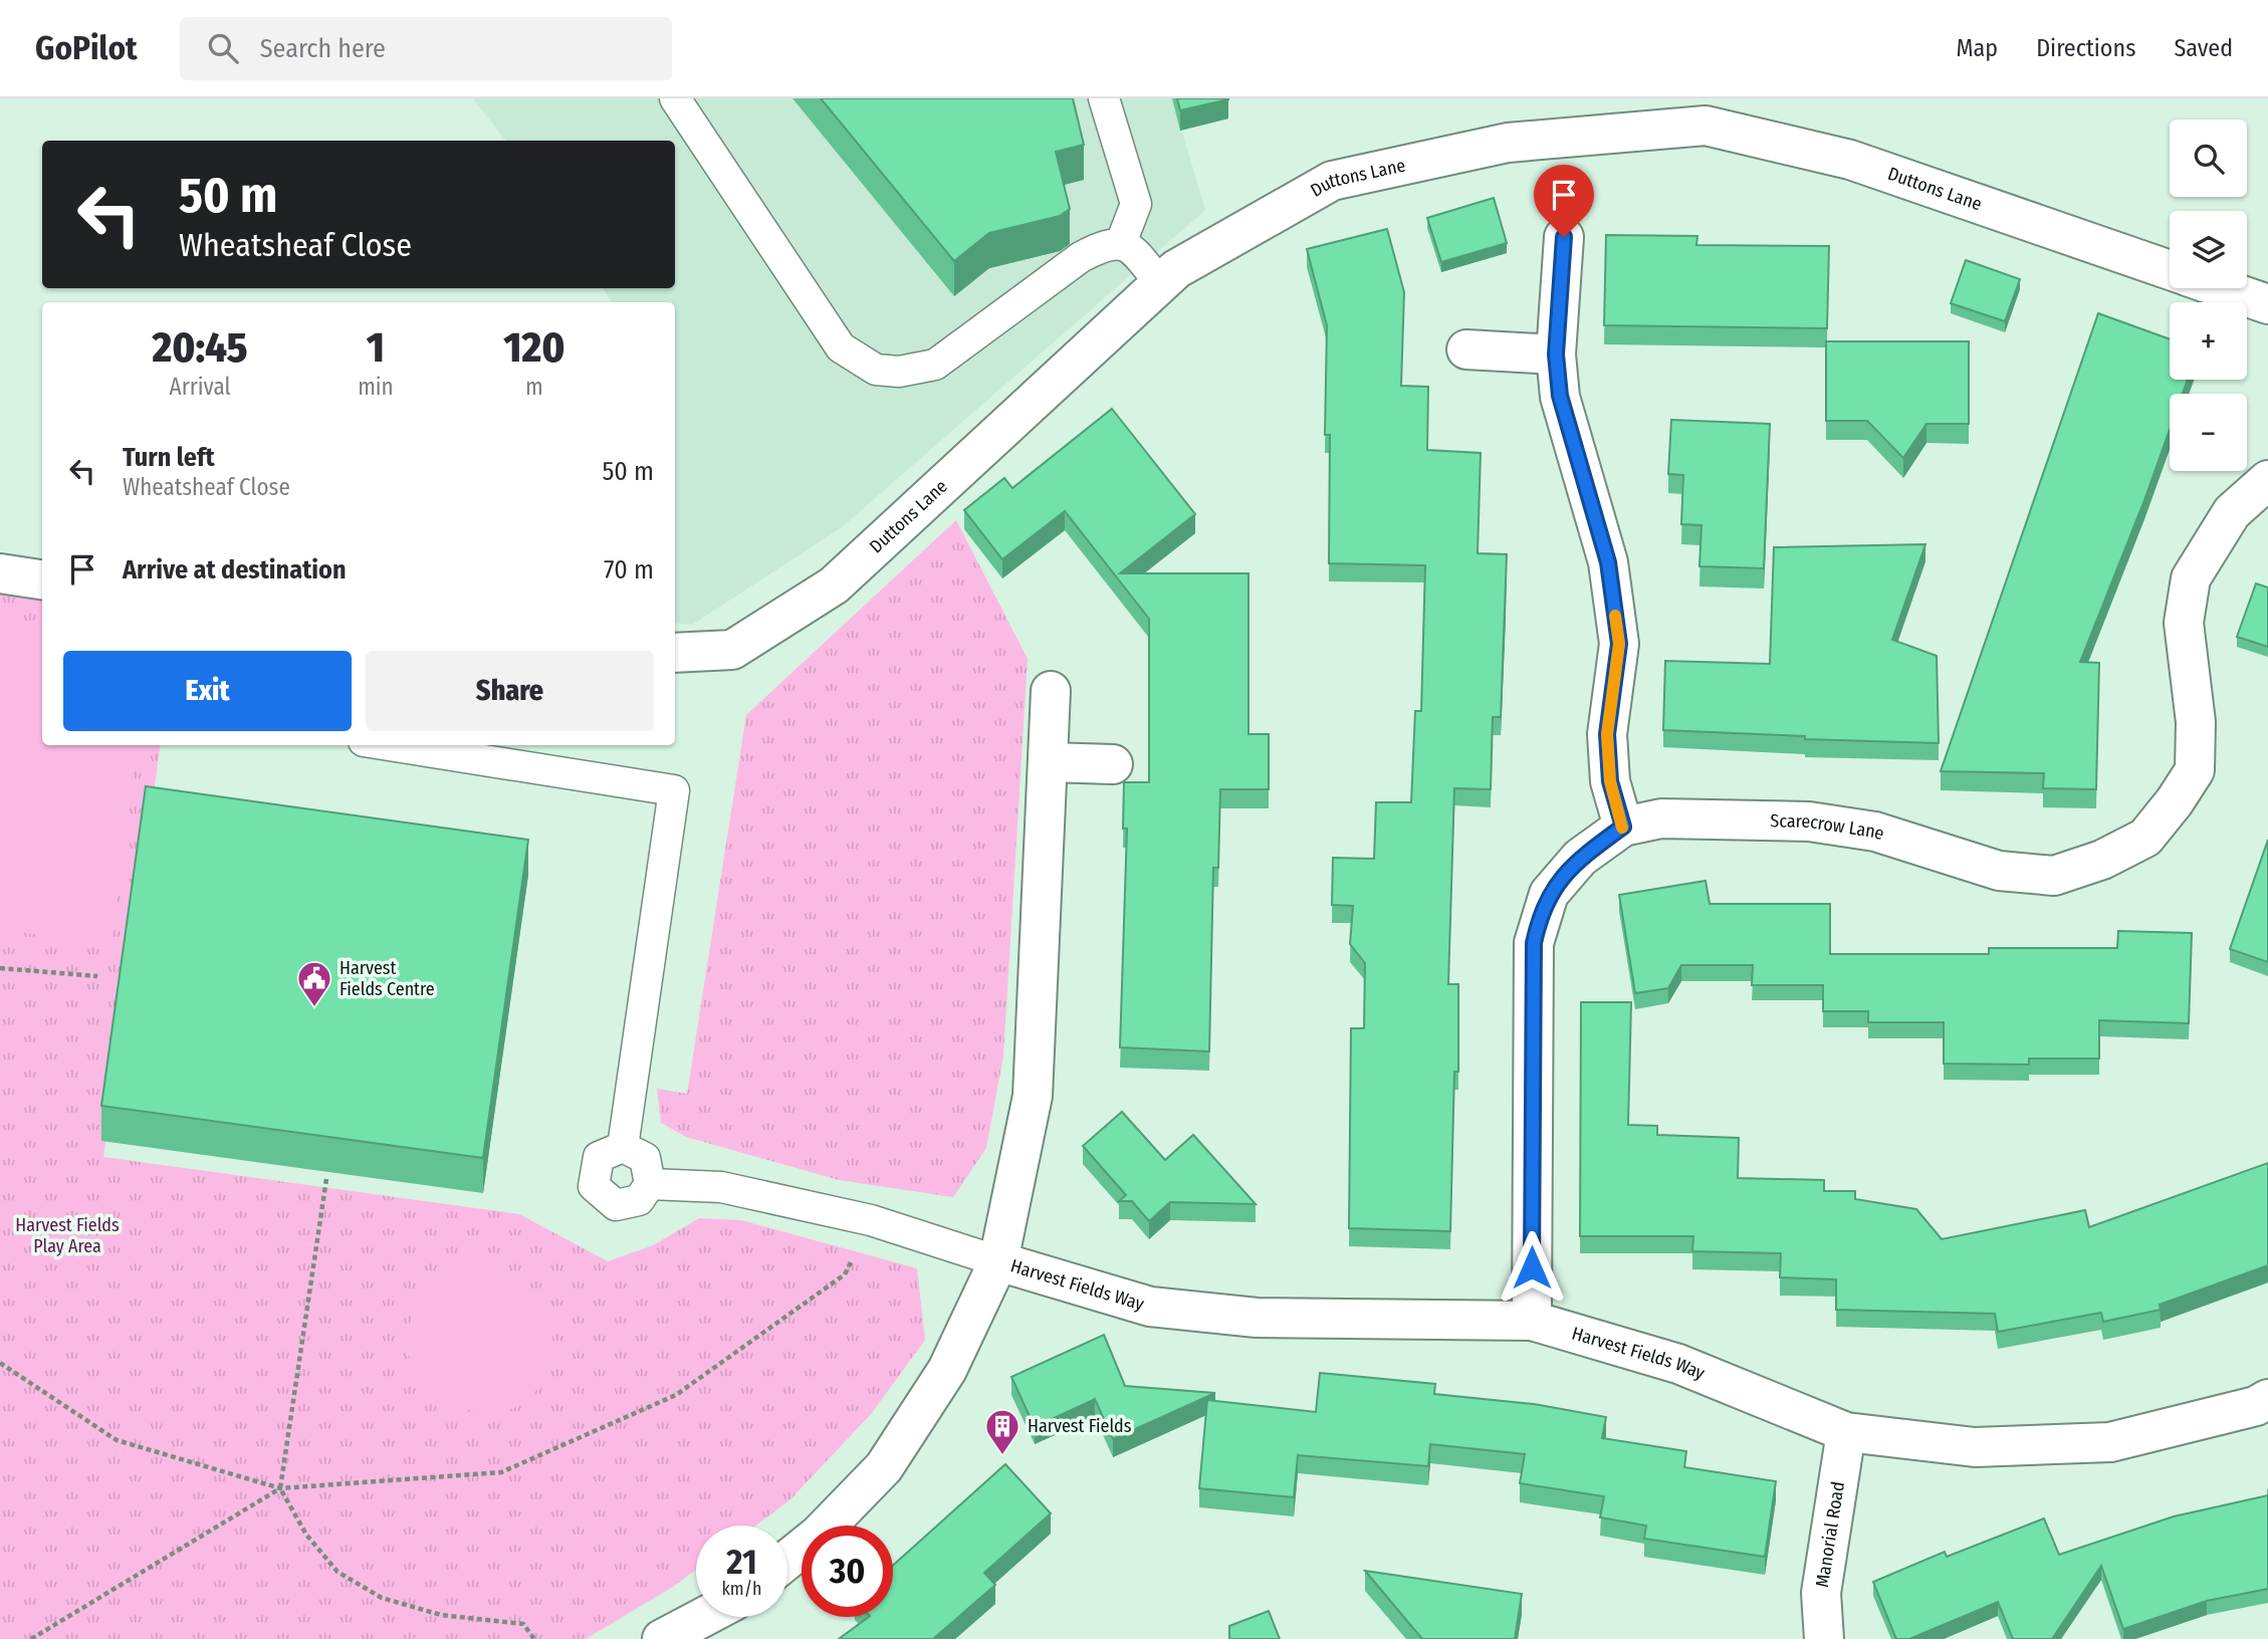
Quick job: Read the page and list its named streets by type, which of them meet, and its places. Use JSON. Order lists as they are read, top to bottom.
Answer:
{
  "streets": {
    "street": [
      "Duttons Lane",
      "Scarecrow Lane",
      "Harvest Fields Way",
      "Manorial Road"
    ]
  },
  "crossings": [
    ["Scarecrow Lane", "Harvest Fields Way"],
    ["Harvest Fields Way", "Manorial Road"]
  ],
  "parks": ["Harvest Fields Play Area"],
  "places": {
    "public building": ["Harvest Fields Centre"],
    "building": ["Harvest Fields"]
  },
  "page": {
    "header": "GoPilot",
    "search": "Search here",
    "nav": ["Map", "Directions", "Saved"],
    "map_buttons": ["+", "−"],
    "turn": ["50 m", "Wheatsheaf Close"],
    "eta": [
      "20:45",
      "Arrival",
      "1",
      "min",
      "120",
      "m"
    ],
    "list": [
      {
        "name": "Turn left",
        "note": "Wheatsheaf Close",
        "value": "50 m"
      },
      {
        "name": "Arrive at destination",
        "value": "70 m"
      }
    ],
    "buttons": ["Exit", "Share"],
    "speed": "21 km/h",
    "limit": "30"
  }
}
